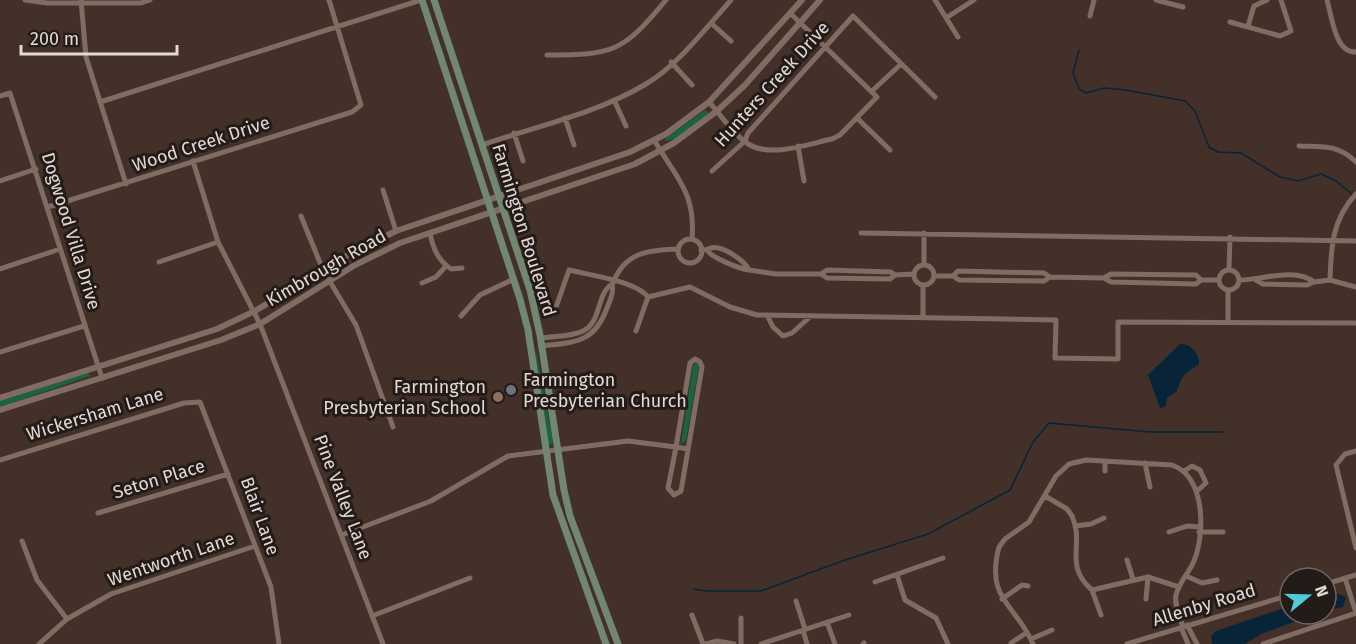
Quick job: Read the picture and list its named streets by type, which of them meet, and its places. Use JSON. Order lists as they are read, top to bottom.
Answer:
{
  "streets": {
    "main road": ["Farmington Boulevard"],
    "street": [
      "Hunters Creek Drive",
      "Wood Creek Drive",
      "Dogwood Villa Drive",
      "Kimbrough Road",
      "Wickersham Lane",
      "Seton Place",
      "Pine Valley Lane",
      "Blair Lane",
      "Wentworth Lane",
      "Allenby Road"
    ]
  },
  "crossings": [
    ["Wood Creek Drive", "Dogwood Villa Drive"],
    ["Wood Creek Drive", "Pine Valley Lane"],
    ["Farmington Boulevard", "Kimbrough Road"],
    ["Dogwood Villa Drive", "Kimbrough Road"],
    ["Kimbrough Road", "Pine Valley Lane"],
    ["Wickersham Lane", "Blair Lane"],
    ["Seton Place", "Blair Lane"],
    ["Blair Lane", "Wentworth Lane"]
  ],
  "places": ["Farmington Presbyterian Church", "Farmington Presbyterian School"],
  "scale_bar": "200 m",
  "north": "right"
}
